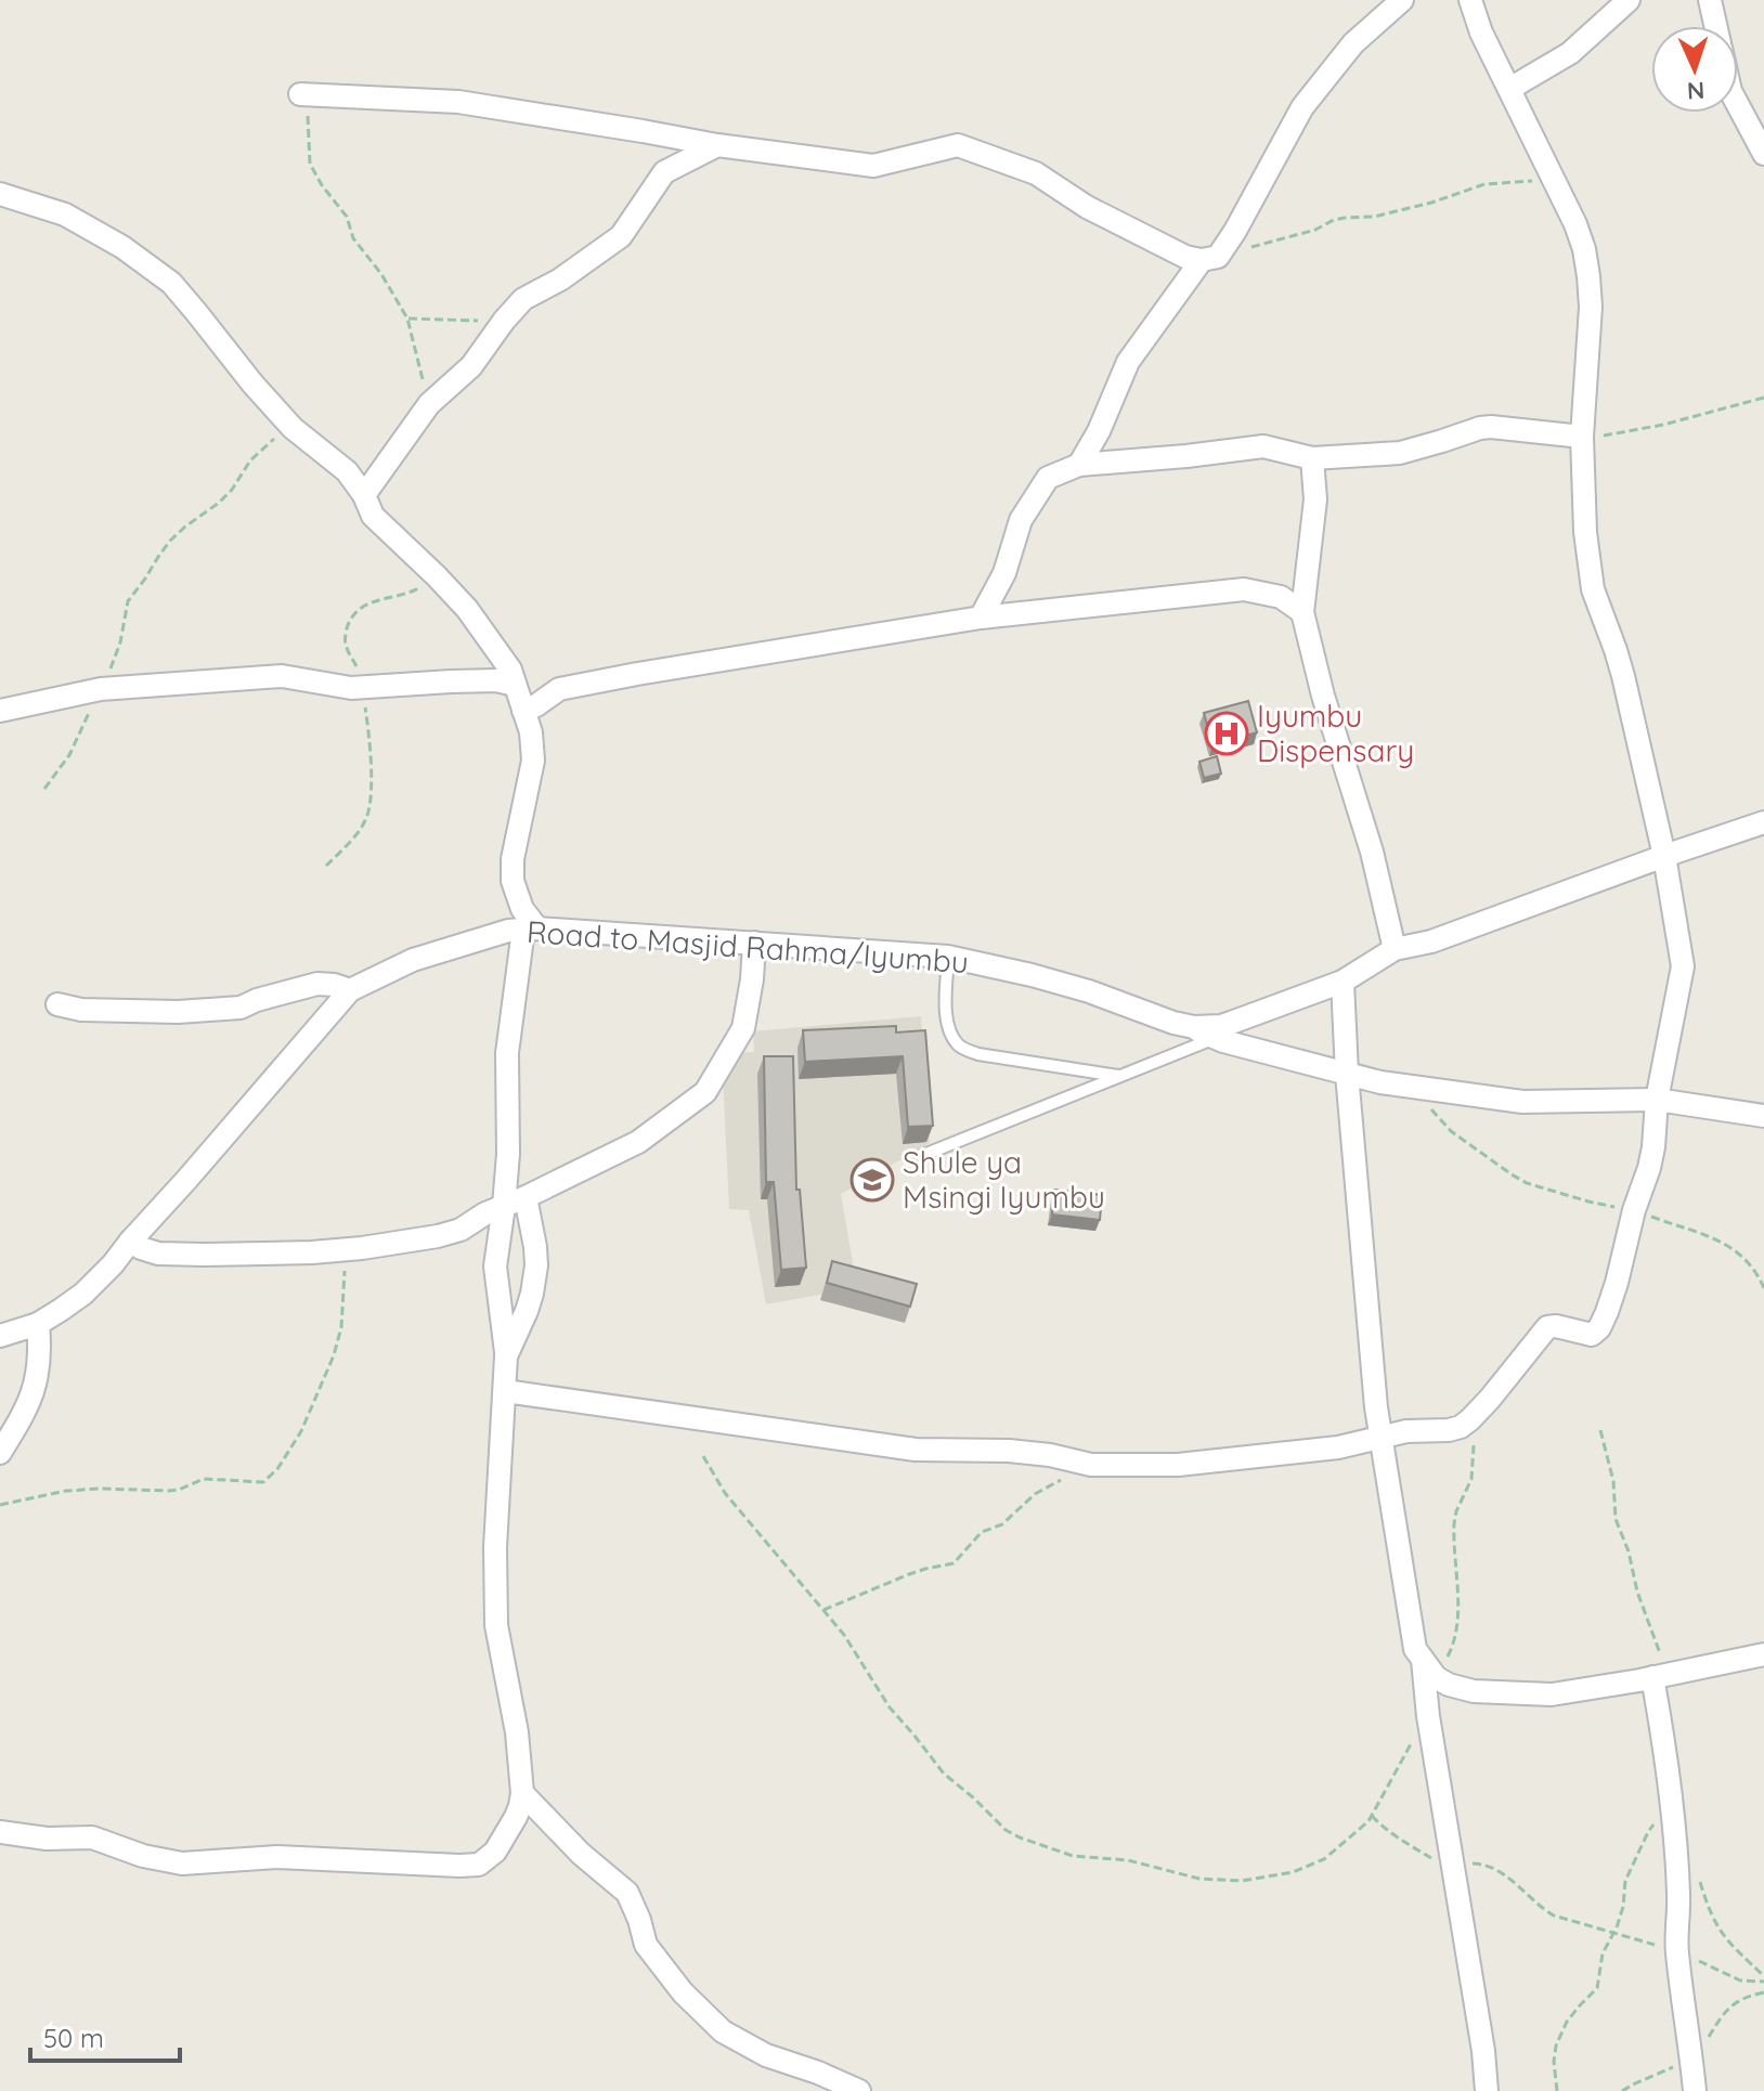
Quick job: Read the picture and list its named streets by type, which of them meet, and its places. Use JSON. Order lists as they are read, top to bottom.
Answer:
{
  "streets": {
    "street": ["Road to Masjid Rahma/Iyumbu"]
  },
  "places": {
    "hospital": ["Iyumbu Dispensary"],
    "school or university": ["Shule ya Msingi Iyumbu"]
  },
  "scale_bar": "50 m",
  "north": "bottom"
}
